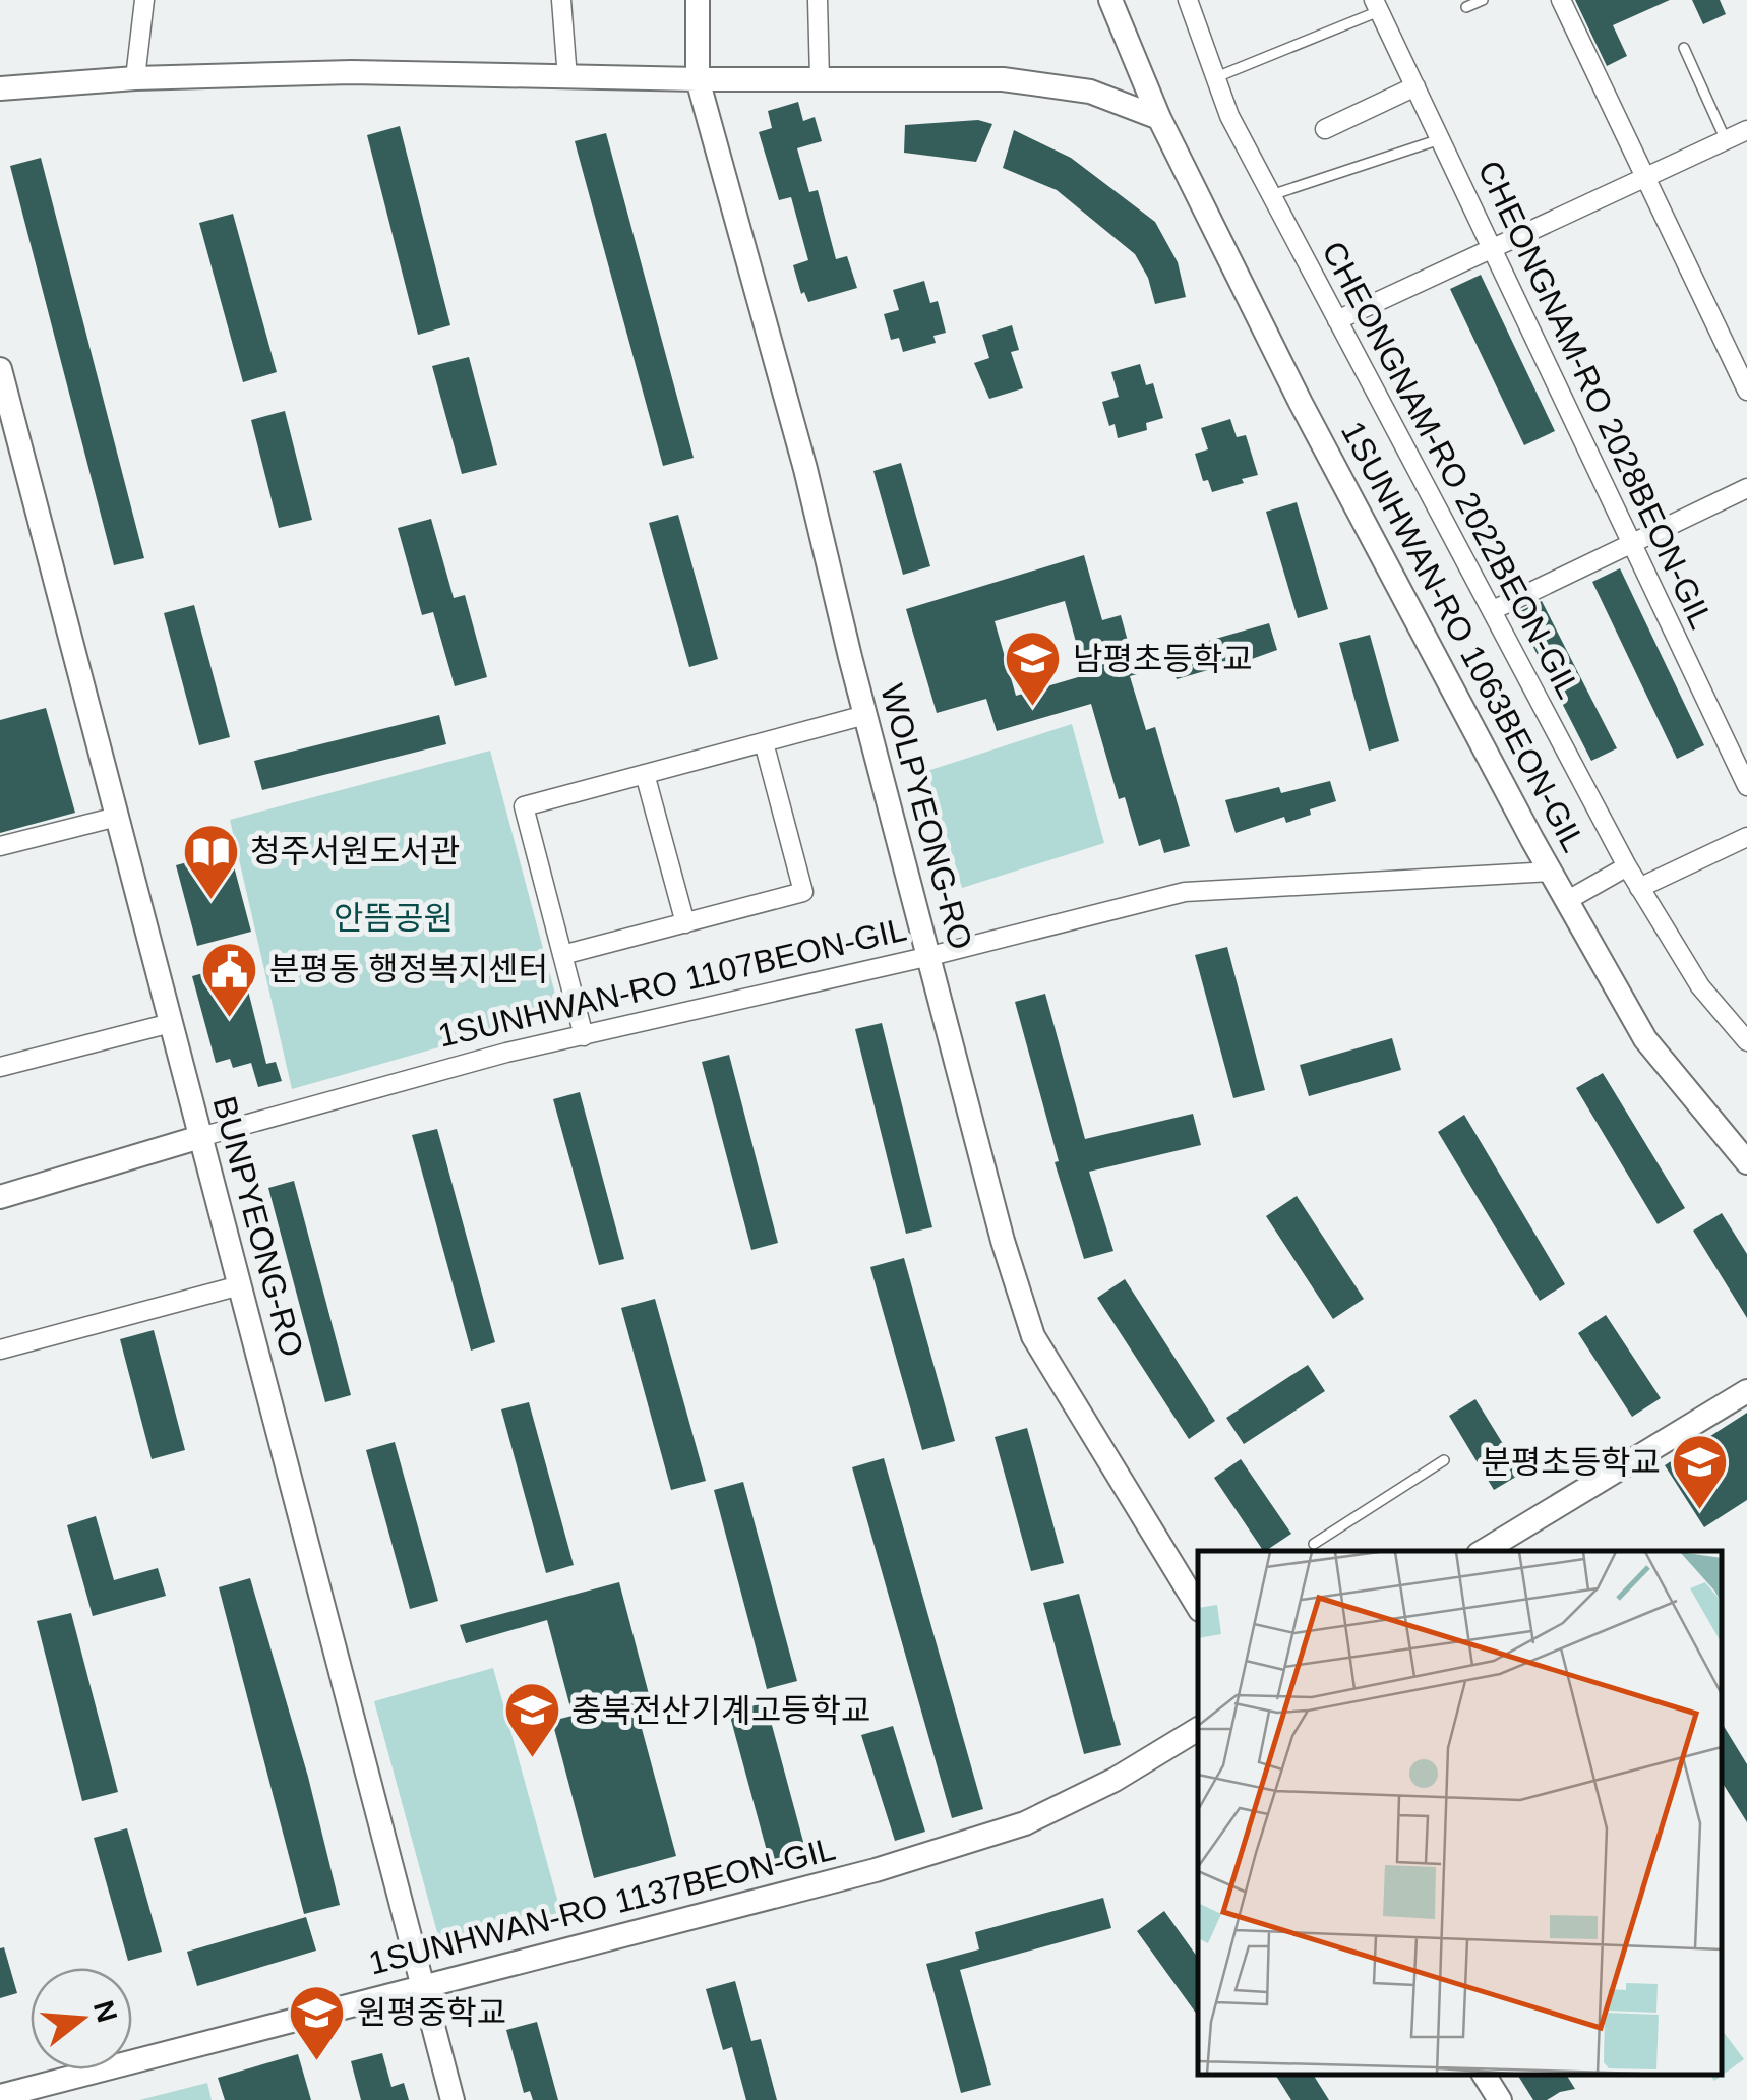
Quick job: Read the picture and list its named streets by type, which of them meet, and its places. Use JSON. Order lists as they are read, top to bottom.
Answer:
{
  "streets": {
    "street": [
      "CHEONGNAM-RO 2028BEON-GIL",
      "CHEONGNAM-RO 2022BEON-GIL",
      "1SUNHWAN-RO 1063BEON-GIL",
      "WOLPYEONG-RO",
      "1SUNHWAN-RO 1107BEON-GIL",
      "BUNPYEONG-RO",
      "1SUNHWAN-RO 1137BEON-GIL"
    ]
  },
  "crossings": [
    ["CHEONGNAM-RO 2028BEON-GIL", "CHEONGNAM-RO 2022BEON-GIL"],
    ["1SUNHWAN-RO 1063BEON-GIL", "1SUNHWAN-RO 1107BEON-GIL"],
    ["WOLPYEONG-RO", "1SUNHWAN-RO 1107BEON-GIL"],
    ["1SUNHWAN-RO 1107BEON-GIL", "BUNPYEONG-RO"],
    ["BUNPYEONG-RO", "1SUNHWAN-RO 1137BEON-GIL"]
  ],
  "parks": ["안뜸공원"],
  "places": {
    "school or university": [
      "남평초등학교",
      "분평초등학교",
      "충북전산기계고등학교",
      "원평중학교"
    ],
    "library": ["청주서원도서관"],
    "public building": ["분평동 행정복지센터"]
  },
  "north": "right"
}
